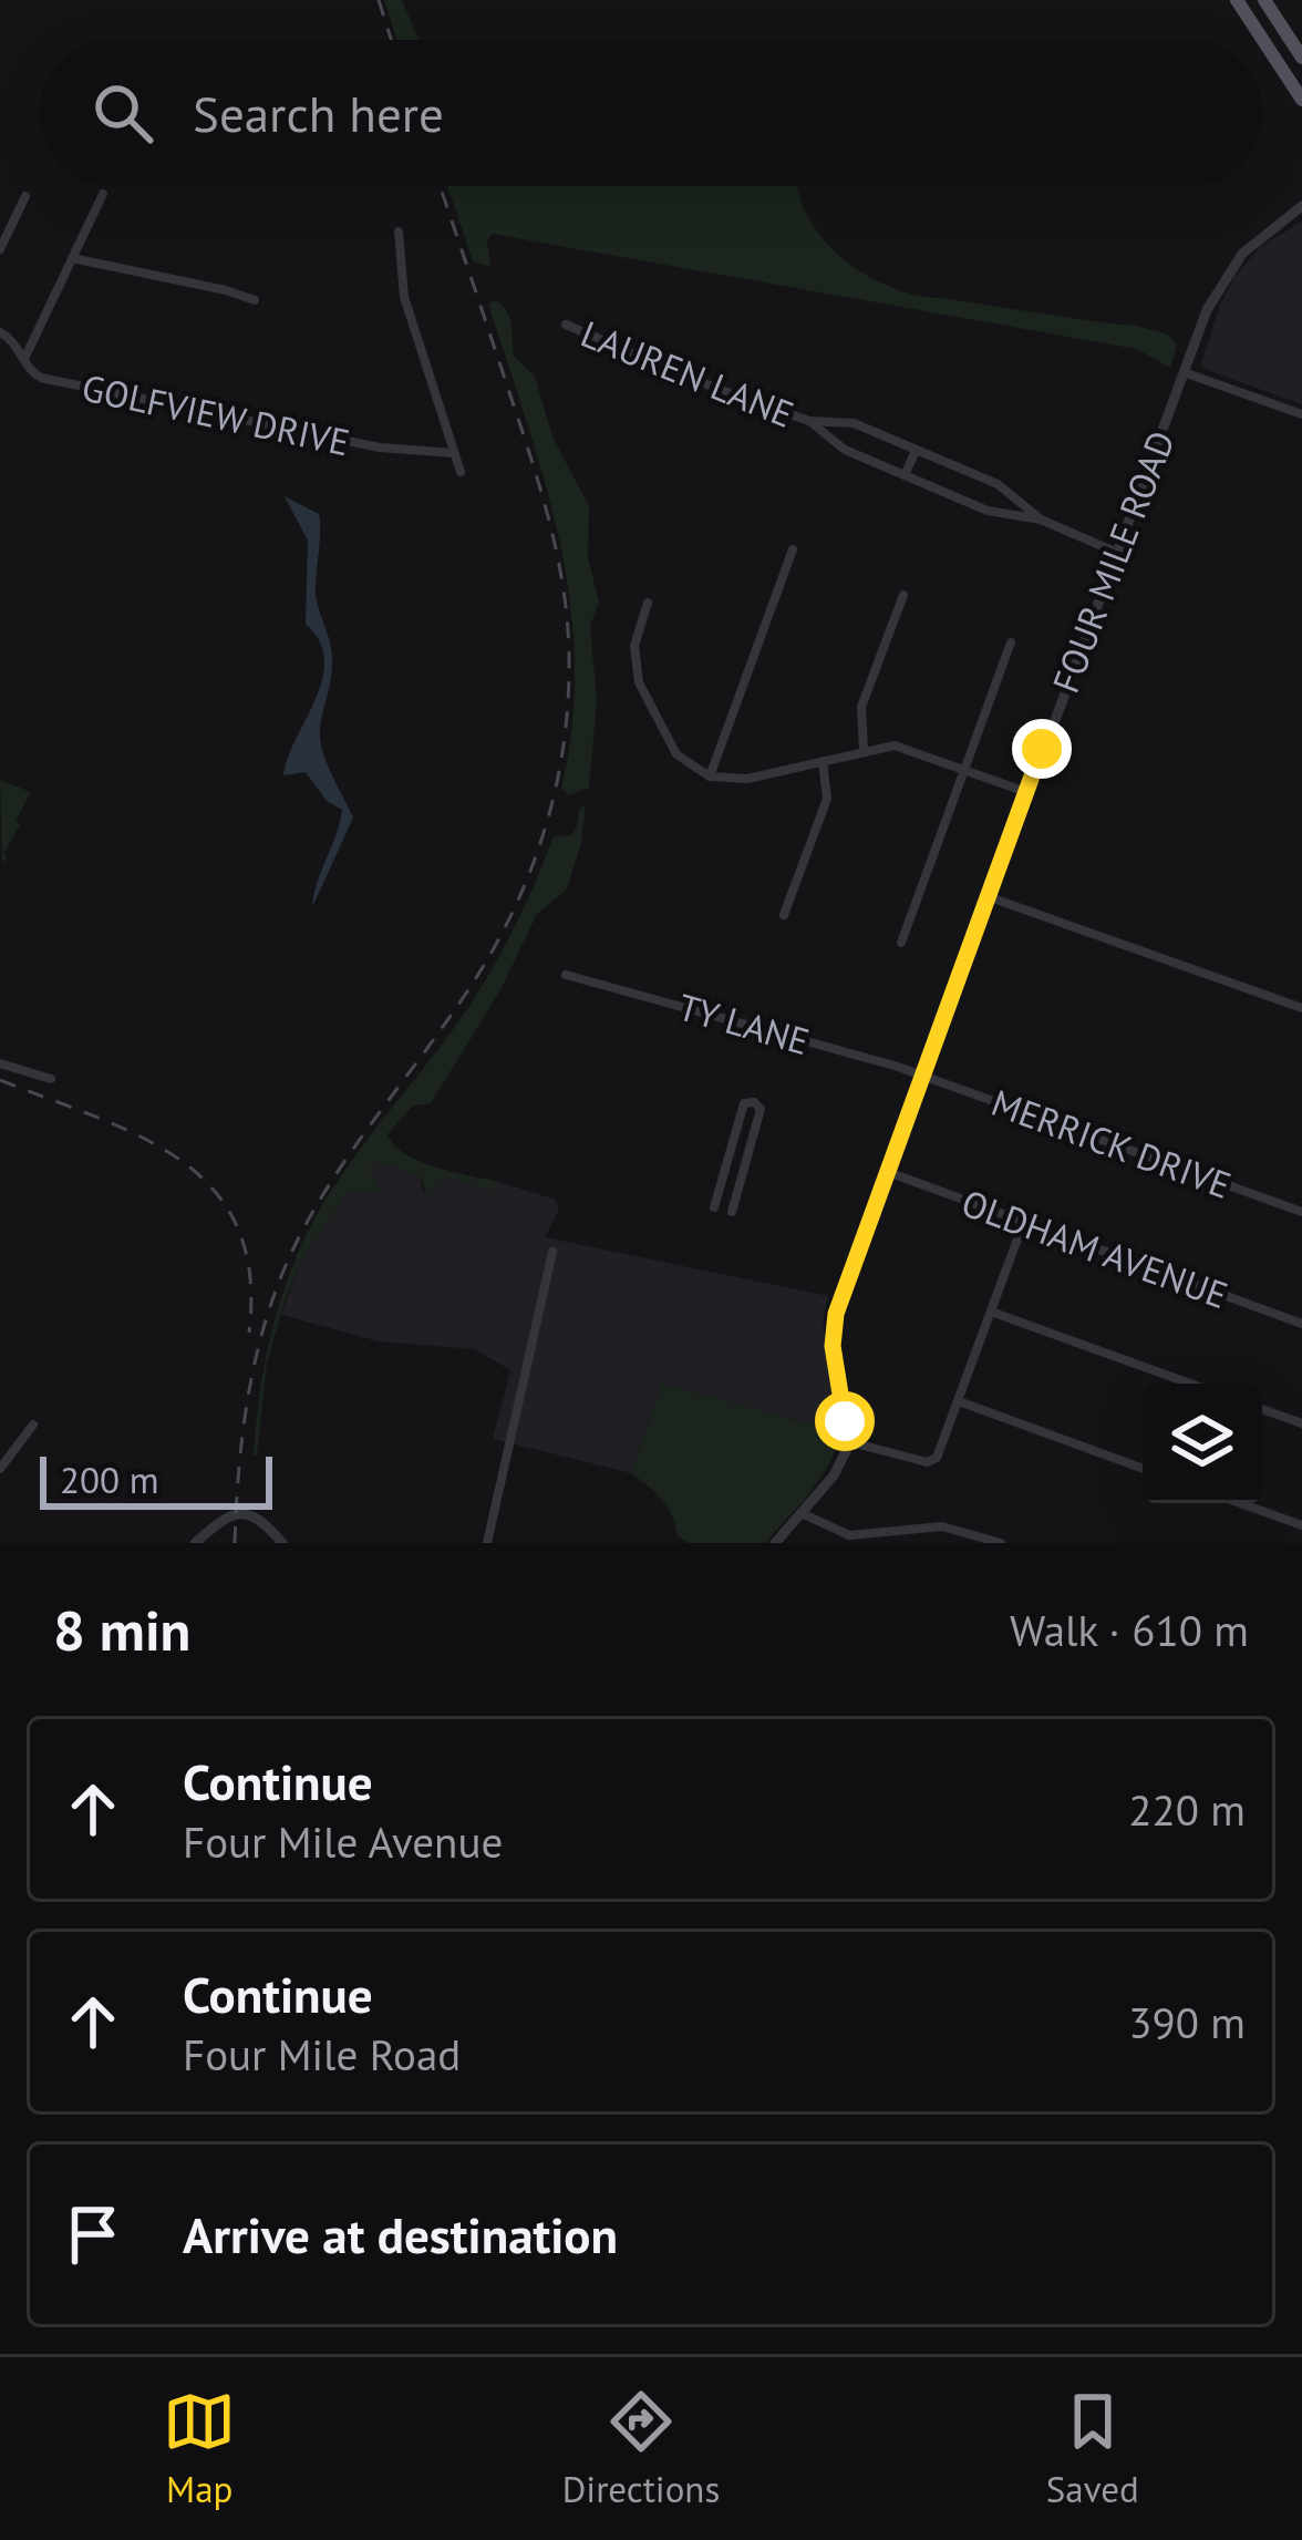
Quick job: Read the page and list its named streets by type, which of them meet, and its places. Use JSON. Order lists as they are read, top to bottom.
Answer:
{
  "streets": {
    "street": [
      "LAUREN LANE",
      "GOLFVIEW DRIVE",
      "FOUR MILE ROAD",
      "TY LANE",
      "MERRICK DRIVE",
      "OLDHAM AVENUE"
    ]
  },
  "crossings": [
    ["LAUREN LANE", "FOUR MILE ROAD"],
    ["FOUR MILE ROAD", "TY LANE"],
    ["FOUR MILE ROAD", "MERRICK DRIVE"],
    ["FOUR MILE ROAD", "OLDHAM AVENUE"],
    ["TY LANE", "MERRICK DRIVE"]
  ],
  "scale_bar": "200 m",
  "page": {
    "search": "Search here",
    "scale": "200 m",
    "heading": ["8 min", "Walk · 610 m"],
    "list": [
      ["Continue", "Four Mile Avenue", "220 m"],
      ["Continue", "Four Mile Road", "390 m"],
      "Arrive at destination"
    ],
    "nav": ["Map", "Directions", "Saved"]
  }
}
